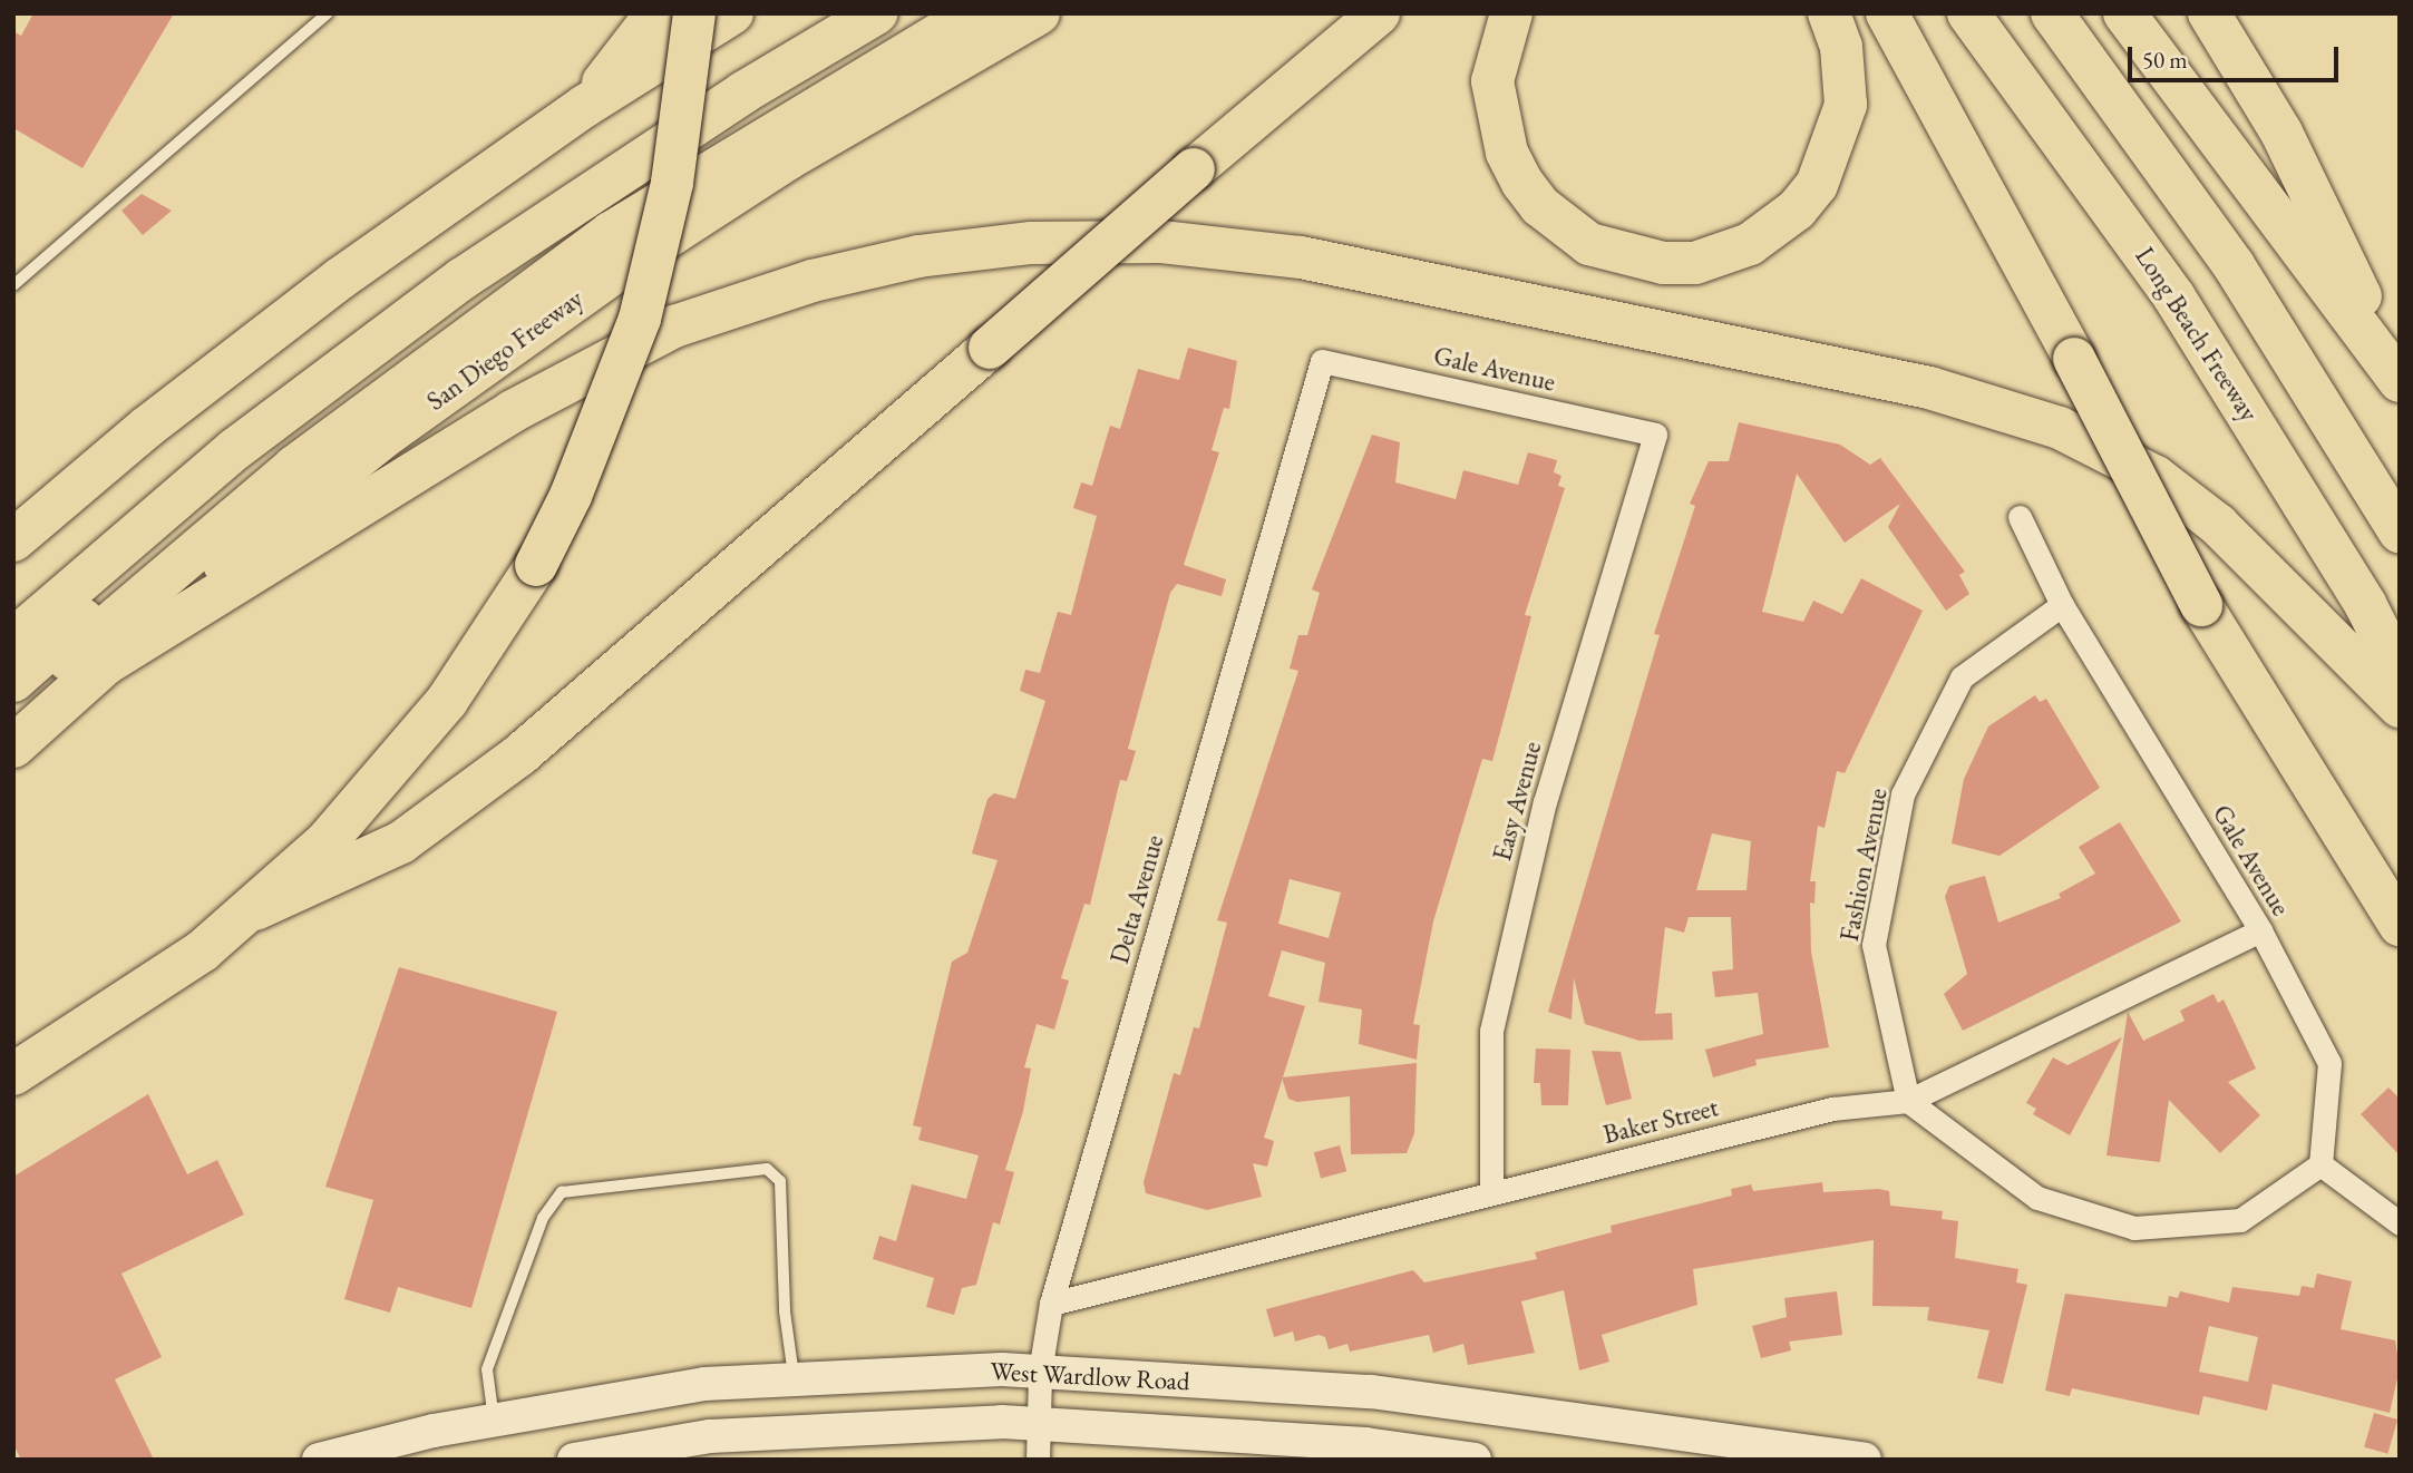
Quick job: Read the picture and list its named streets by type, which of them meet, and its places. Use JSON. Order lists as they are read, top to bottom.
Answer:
{
  "streets": {
    "highway": ["Long Beach Freeway", "San Diego Freeway"],
    "main road": ["West Wardlow Road"],
    "street": [
      "Gale Avenue",
      "Easy Avenue",
      "Fashion Avenue",
      "Delta Avenue",
      "Baker Street"
    ]
  },
  "crossings": [
    ["Gale Avenue", "Easy Avenue"],
    ["Gale Avenue", "Fashion Avenue"],
    ["Gale Avenue", "Delta Avenue"],
    ["Gale Avenue", "Baker Street"],
    ["Easy Avenue", "Baker Street"],
    ["Fashion Avenue", "Baker Street"],
    ["Delta Avenue", "Baker Street"],
    ["Delta Avenue", "West Wardlow Road"]
  ],
  "scale_bar": "50 m"
}
